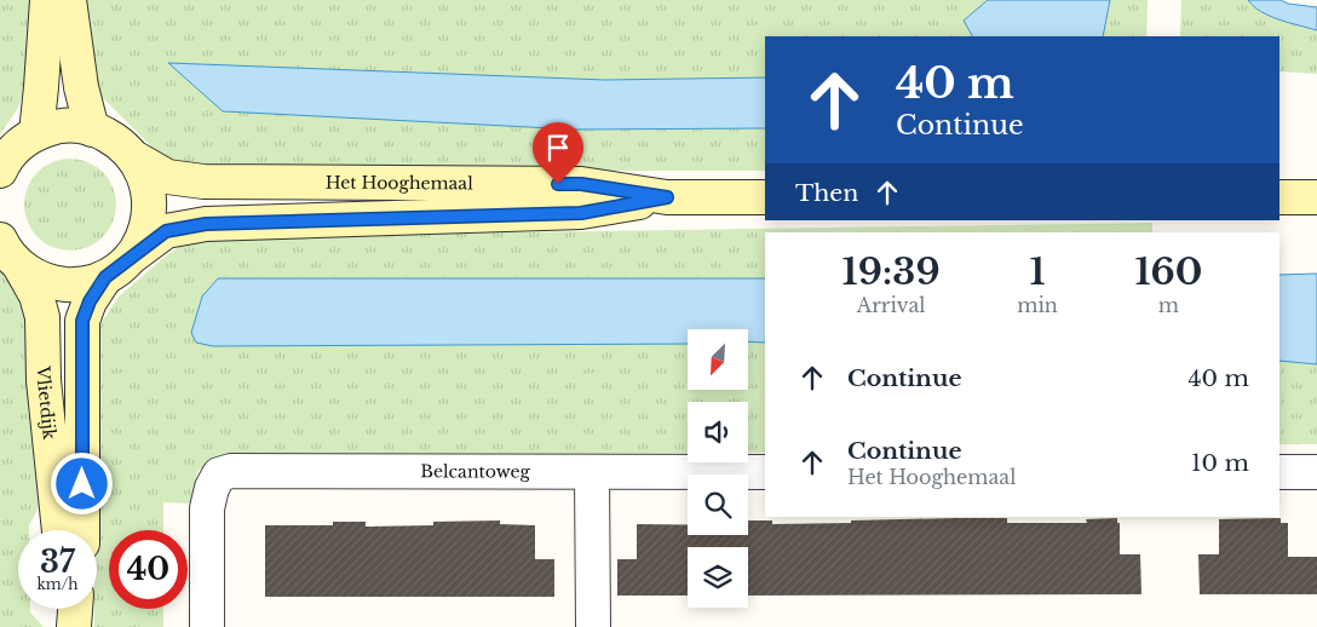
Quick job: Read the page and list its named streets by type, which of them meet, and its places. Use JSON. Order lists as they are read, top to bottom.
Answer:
{
  "streets": {
    "street": ["Het Hooghemaal", "Vlietdijk", "Belcantoweg"]
  },
  "crossings": [
    ["Het Hooghemaal", "Vlietdijk"]
  ],
  "north": "bottom left",
  "page": {
    "turn": ["40 m", "Continue"],
    "then": "Then",
    "eta": [
      "19:39",
      "Arrival",
      "1",
      "min",
      "160",
      "m"
    ],
    "list": [
      {
        "name": "Continue",
        "value": "40 m"
      },
      {
        "name": "Continue",
        "note": "Het Hooghemaal",
        "value": "10 m"
      }
    ],
    "speed": "37 km/h",
    "limit": "40"
  }
}
